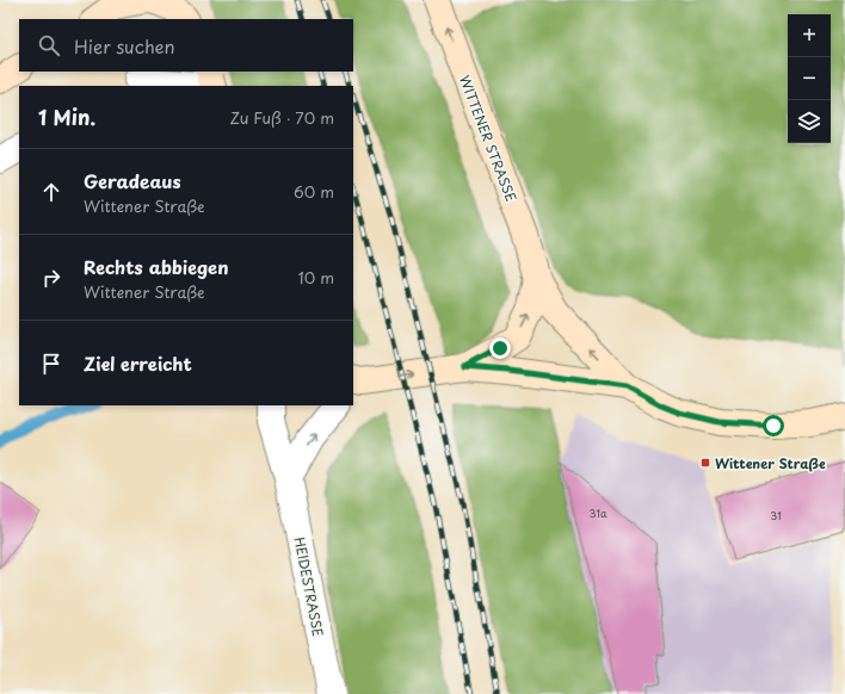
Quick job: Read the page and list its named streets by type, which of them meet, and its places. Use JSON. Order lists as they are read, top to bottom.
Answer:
{
  "streets": {
    "main road": ["WITTENER STRASSE"],
    "street": ["HEIDESTRASSE"]
  },
  "places": {
    "transit": ["Wittener Straße"]
  },
  "house_numbers": ["31a", "31"],
  "page": {
    "map_buttons": ["+", "−"],
    "search": "Hier suchen",
    "heading": ["1 Min.", "Zu Fuß · 70 m"],
    "list": [
      ["Geradeaus", "Wittener Straße", "60 m"],
      ["Rechts abbiegen", "Wittener Straße", "10 m"],
      "Ziel erreicht"
    ]
  }
}
